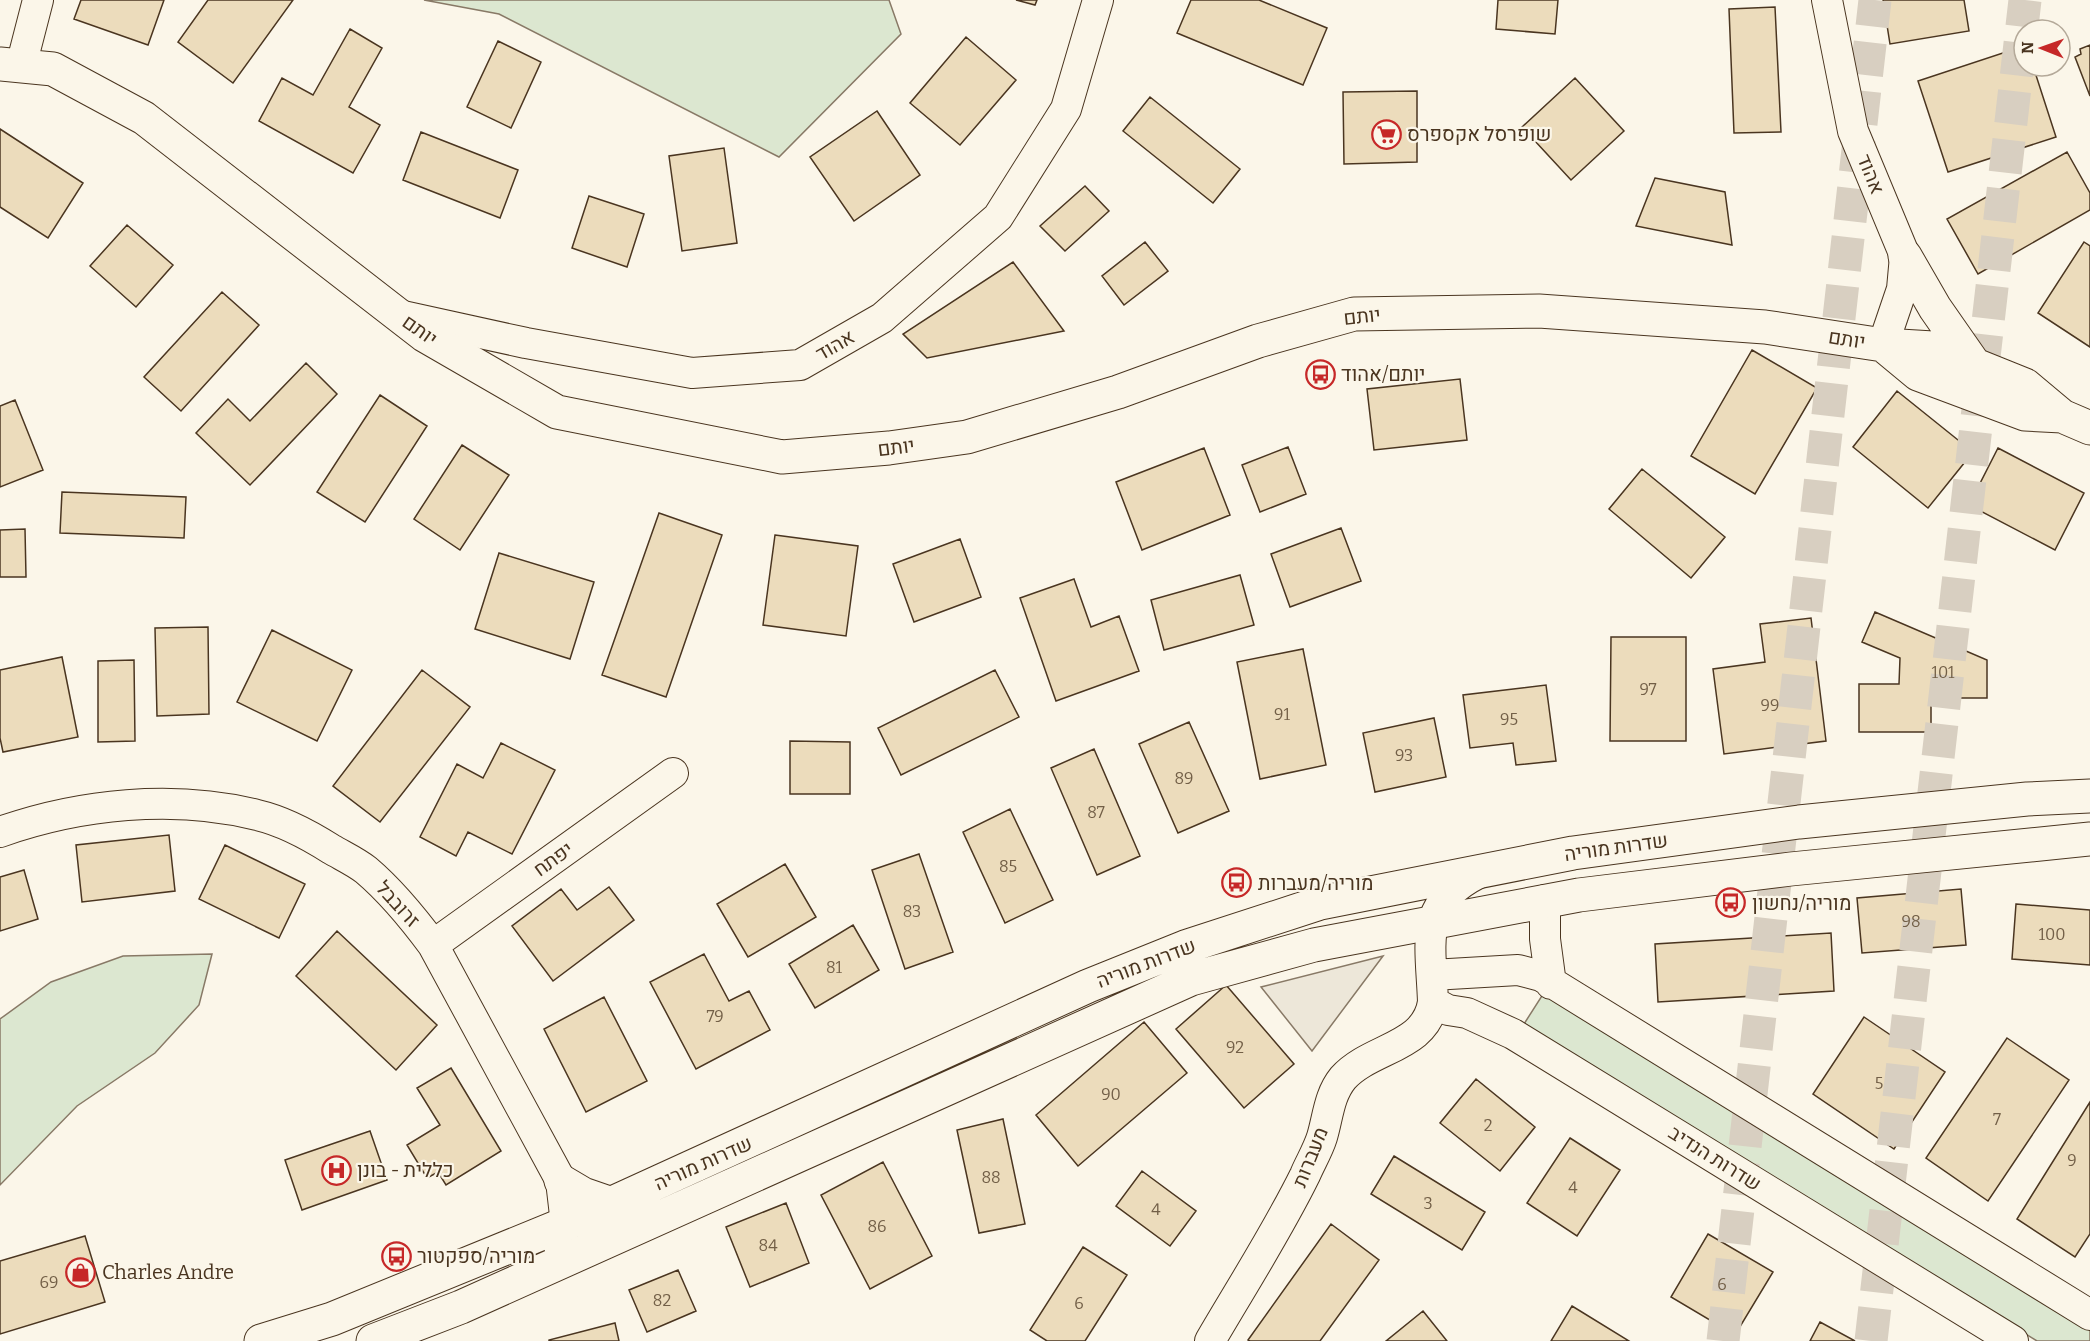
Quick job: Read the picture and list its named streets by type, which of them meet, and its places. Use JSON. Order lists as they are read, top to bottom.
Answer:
{
  "streets": {
    "main road": ["יותם", "שדרות מוריה"],
    "street": [
      "אהוד",
      "יפתח",
      "זרובבל",
      "מעברות",
      "שדרות הנדיב"
    ]
  },
  "crossings": [
    ["אהוד", "יותם"],
    ["שדרות מוריה", "זרובבל"],
    ["יפתח", "זרובבל"],
    ["מעברות", "שדרות הנדיב"]
  ],
  "places": {
    "supermarket": ["שופרסל אקספרס"],
    "bus stop": [
      "יותם/אהוד",
      "מוריה/מעברות",
      "מוריה/נחשון",
      "מוריה/ספקטור"
    ],
    "hospital": ["כללית - בונן"],
    "shop": ["Charles Andre"]
  },
  "house_numbers": [
    "101",
    "97",
    "99",
    "91",
    "95",
    "93",
    "89",
    "87",
    "85",
    "83",
    "98",
    "100",
    "81",
    "79",
    "92",
    "5",
    "90",
    "7",
    "2",
    "9",
    "88",
    "4",
    "3",
    "4",
    "86",
    "84",
    "69",
    "6",
    "82",
    "6"
  ],
  "north": "left"
}
